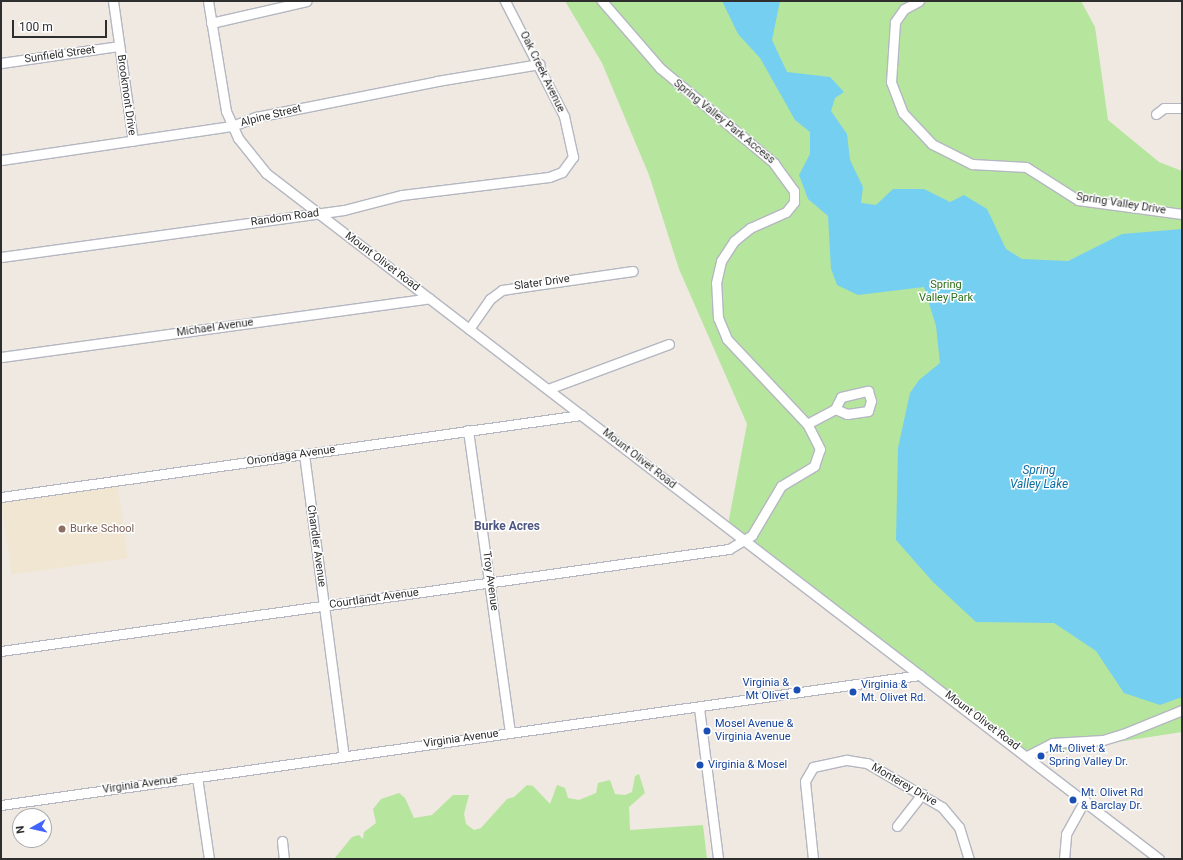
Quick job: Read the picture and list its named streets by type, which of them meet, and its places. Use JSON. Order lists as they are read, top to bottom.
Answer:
{
  "streets": {
    "street": [
      "Sunfield Street",
      "Oak Creek Avenue",
      "Brookmont Drive",
      "Alpine Street",
      "Spring Valley Park Access",
      "Spring Valley Drive",
      "Random Road",
      "Mount Olivet Road",
      "Slater Drive",
      "Michael Avenue",
      "Onondaga Avenue",
      "Chandler Avenue",
      "Troy Avenue",
      "Courtlandt Avenue",
      "Virginia Avenue",
      "Monterey Drive"
    ]
  },
  "crossings": [
    ["Sunfield Street", "Brookmont Drive"],
    ["Oak Creek Avenue", "Alpine Street"],
    ["Oak Creek Avenue", "Random Road"],
    ["Brookmont Drive", "Alpine Street"],
    ["Alpine Street", "Mount Olivet Road"],
    ["Spring Valley Park Access", "Mount Olivet Road"],
    ["Spring Valley Park Access", "Courtlandt Avenue"],
    ["Random Road", "Mount Olivet Road"],
    ["Mount Olivet Road", "Slater Drive"],
    ["Mount Olivet Road", "Michael Avenue"],
    ["Mount Olivet Road", "Onondaga Avenue"],
    ["Mount Olivet Road", "Courtlandt Avenue"],
    ["Mount Olivet Road", "Virginia Avenue"],
    ["Onondaga Avenue", "Chandler Avenue"],
    ["Onondaga Avenue", "Troy Avenue"],
    ["Chandler Avenue", "Courtlandt Avenue"],
    ["Chandler Avenue", "Virginia Avenue"],
    ["Troy Avenue", "Courtlandt Avenue"],
    ["Troy Avenue", "Virginia Avenue"]
  ],
  "districts": ["Burke Acres"],
  "water": ["Spring Valley Lake"],
  "parks": ["Spring Valley Park"],
  "places": [
    "Burke School",
    "Virginia & Mt Olivet",
    "Virginia & Mt. Olivet Rd.",
    "Mosel Avenue & Virginia Avenue",
    "Mt. Olivet & Spring Valley Dr.",
    "Virginia & Mosel",
    "Mt. Olivet Rd & Barclay Dr."
  ],
  "scale_bar": "100 m",
  "north": "left"
}
